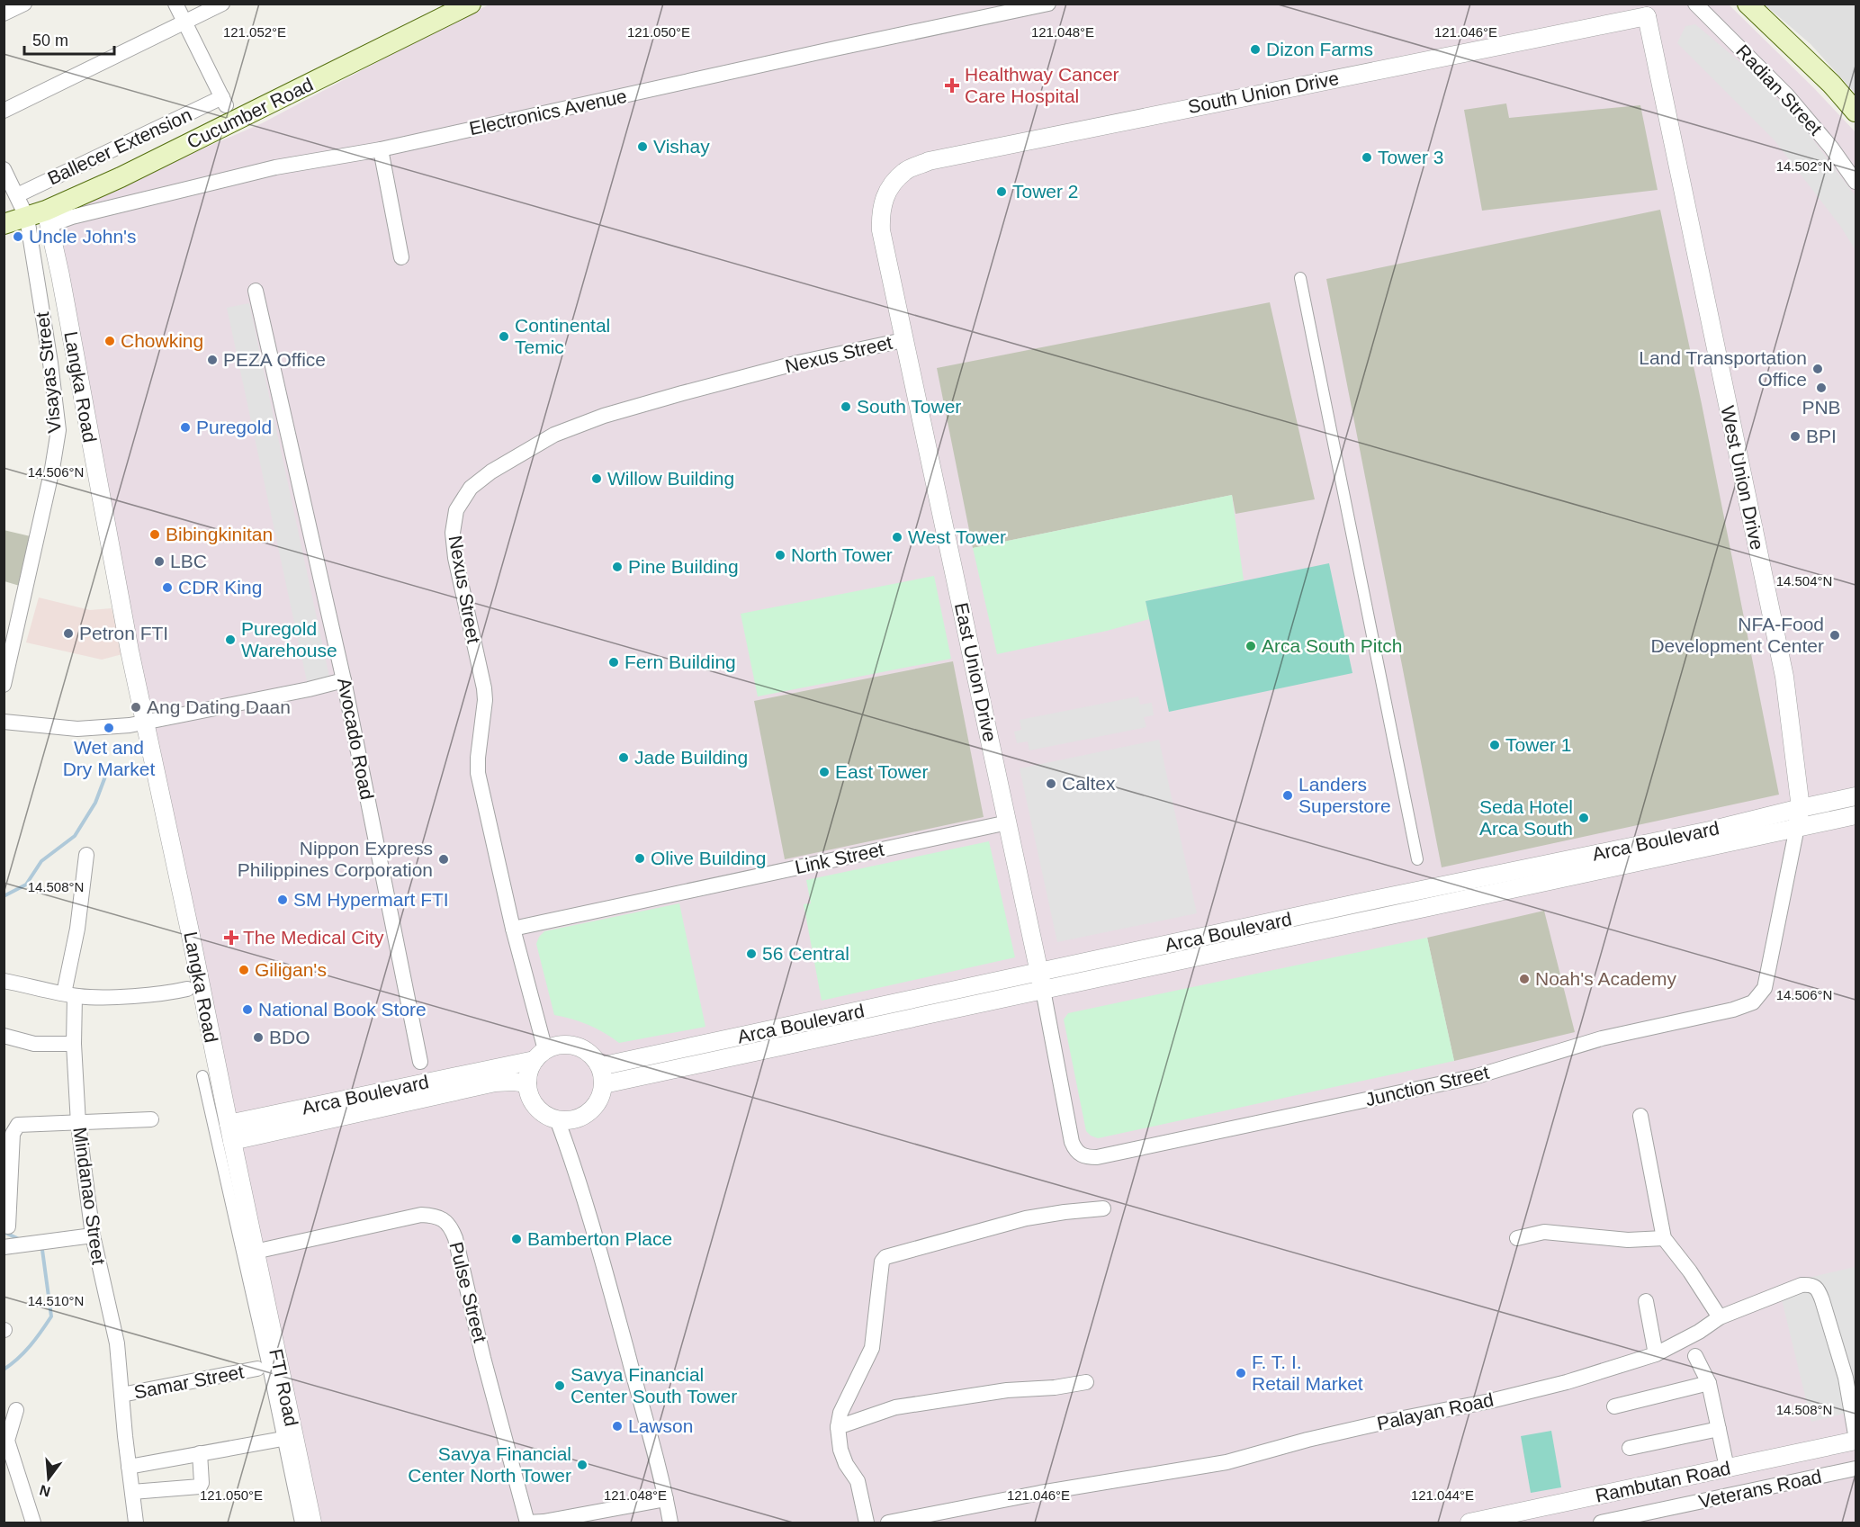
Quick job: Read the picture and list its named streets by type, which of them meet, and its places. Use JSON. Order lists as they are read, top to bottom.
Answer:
{
  "streets": {
    "main road": ["Cucumber Road"],
    "street": [
      "Radian Street",
      "South Union Drive",
      "Electronics Avenue",
      "Ballecer Extension",
      "Nexus Street",
      "Visayas Street",
      "Langka Road",
      "West Union Drive",
      "East Union Drive",
      "Avocado Road",
      "Arca Boulevard",
      "Link Street",
      "Junction Street",
      "Mindanao Street",
      "Pulse Street",
      "Samar Street",
      "FTI Road",
      "Palayan Road",
      "Rambutan Road",
      "Veterans Road"
    ]
  },
  "crossings": [
    ["South Union Drive", "West Union Drive"],
    ["South Union Drive", "East Union Drive"],
    ["Electronics Avenue", "Cucumber Road"],
    ["Electronics Avenue", "Visayas Street"],
    ["Electronics Avenue", "Langka Road"],
    ["Cucumber Road", "Visayas Street"],
    ["Cucumber Road", "Langka Road"],
    ["Ballecer Extension", "Visayas Street"],
    ["Nexus Street", "East Union Drive"],
    ["Nexus Street", "Arca Boulevard"],
    ["Nexus Street", "Link Street"],
    ["Visayas Street", "Langka Road"],
    ["Langka Road", "Arca Boulevard"],
    ["Langka Road", "Pulse Street"],
    ["Langka Road", "FTI Road"],
    ["West Union Drive", "Arca Boulevard"],
    ["West Union Drive", "Junction Street"],
    ["East Union Drive", "Arca Boulevard"],
    ["East Union Drive", "Link Street"],
    ["East Union Drive", "Junction Street"],
    ["Mindanao Street", "Samar Street"],
    ["Pulse Street", "FTI Road"]
  ],
  "places": {
    "other": [
      "Dizon Farms",
      "Vishay",
      "Tower 3",
      "Tower 2",
      "Uncle John's",
      "Continental Temic",
      "Chowking",
      "PEZA Office",
      "Land Transportation Office",
      "PNB",
      "South Tower",
      "Puregold",
      "BPI",
      "Willow Building",
      "Bibingkinitan",
      "West Tower",
      "North Tower",
      "LBC",
      "Pine Building",
      "CDR King",
      "Petron FTI",
      "NFA-Food Development Center",
      "Puregold Warehouse",
      "Arca South Pitch",
      "Fern Building",
      "Ang Dating Daan",
      "Wet and Dry Market",
      "Tower 1",
      "Jade Building",
      "East Tower",
      "Caltex",
      "Landers Superstore",
      "Seda Hotel Arca South",
      "Olive Building",
      "Nippon Express Philippines Corporation",
      "SM Hypermart FTI",
      "56 Central",
      "Giligan's",
      "Noah's Academy",
      "National Book Store",
      "BDO",
      "Bamberton Place",
      "F. T. I. Retail Market",
      "Savya Financial Center South Tower",
      "Lawson",
      "Savya Financial Center North Tower"
    ],
    "health": ["Healthway Cancer Care Hospital", "The Medical City"]
  },
  "scale_bar": "50 m",
  "north": "bottom",
  "coordinates": [
    "121.052°E",
    "121.050°E",
    "121.048°E",
    "121.046°E",
    "14.502°N",
    "14.506°N",
    "14.504°N",
    "14.508°N",
    "14.510°N",
    "121.044°E"
  ]
}
